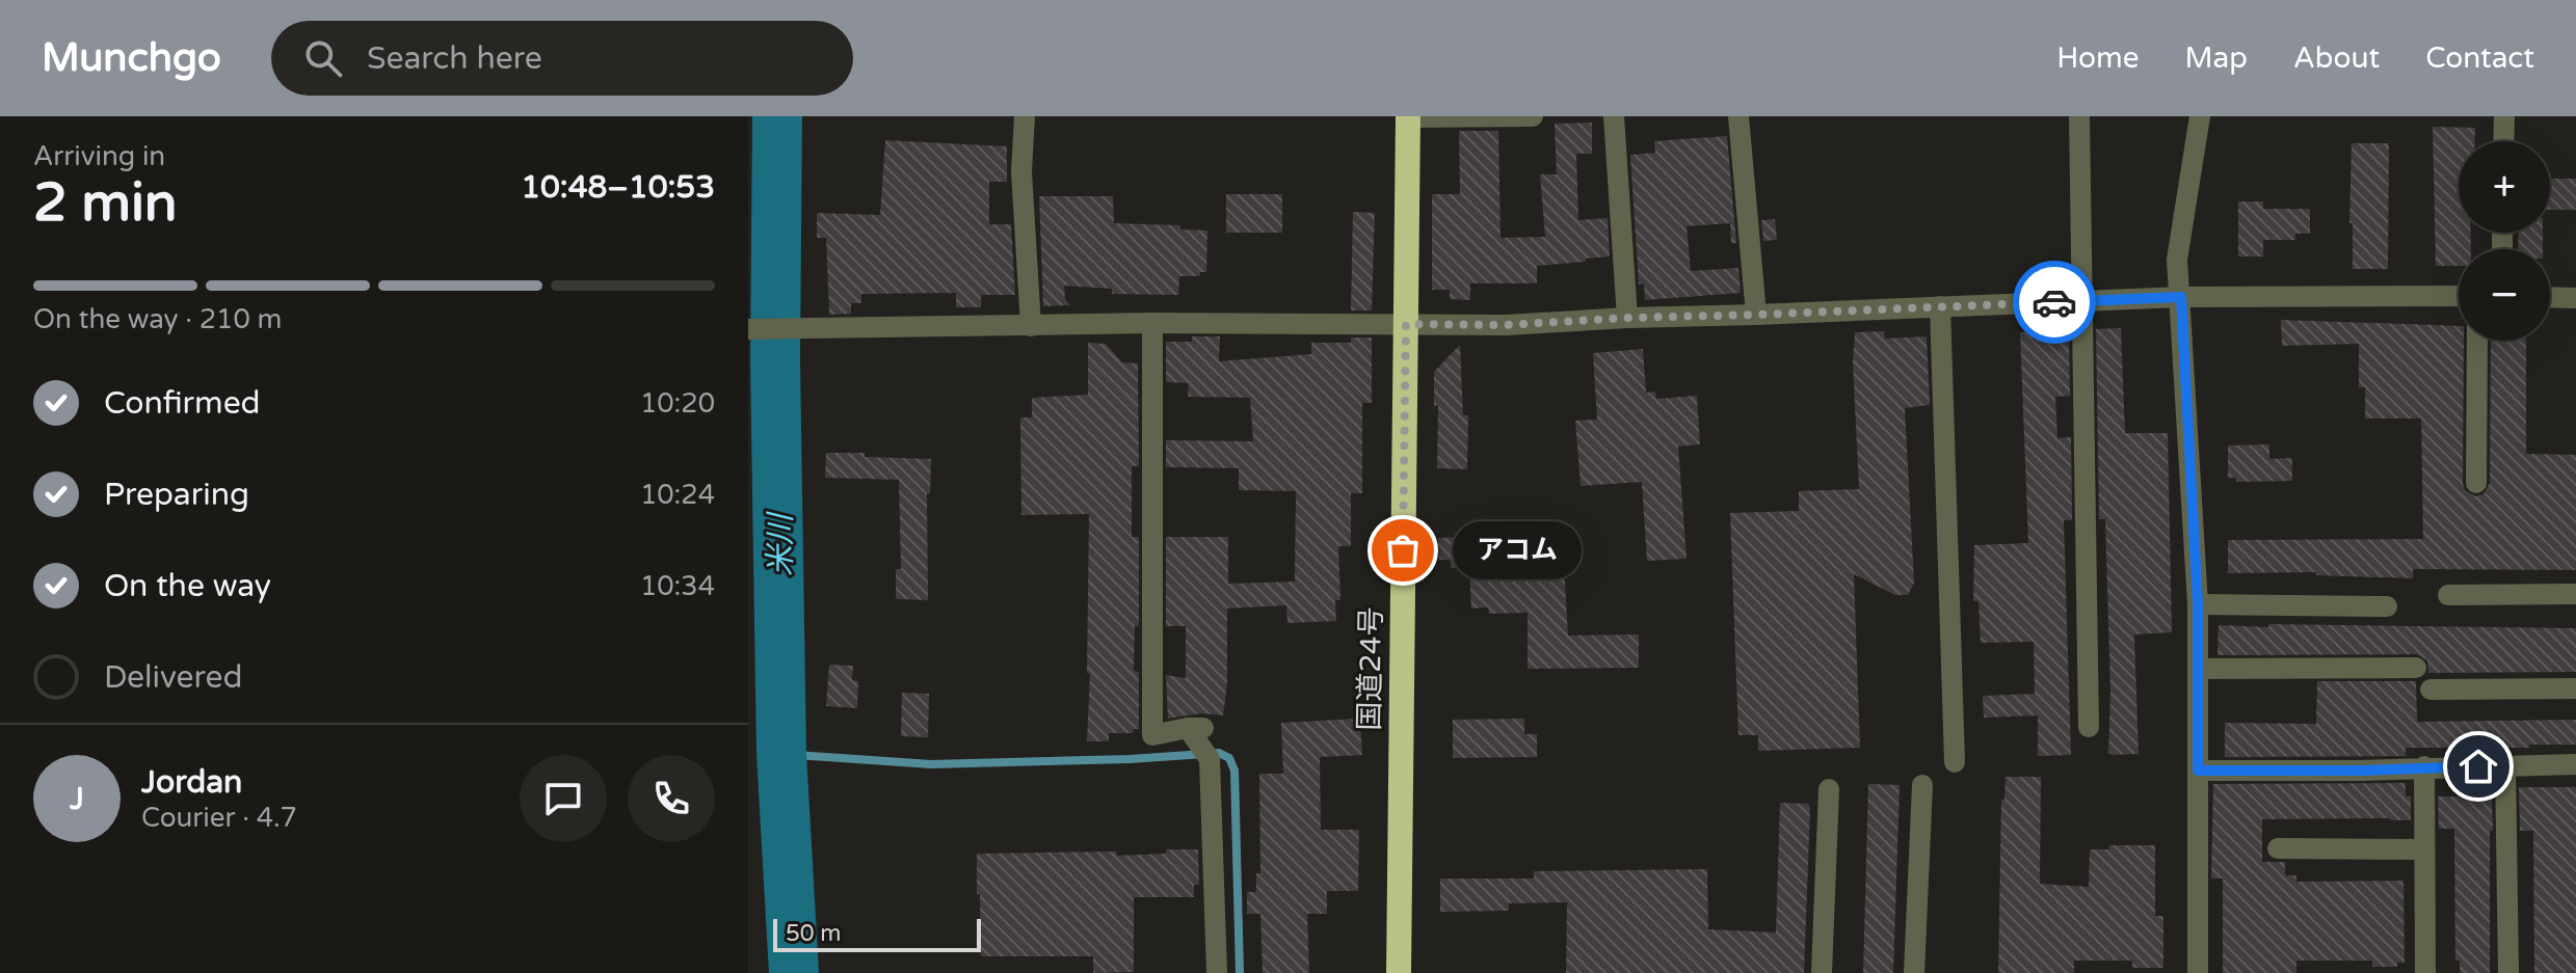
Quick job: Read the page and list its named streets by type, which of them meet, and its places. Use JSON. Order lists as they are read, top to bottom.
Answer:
{
  "streets": {
    "highway": ["国道24号"]
  },
  "water": ["米川"],
  "places": ["アコム"],
  "scale_bar": "50 m",
  "page": {
    "header": "Munchgo",
    "search": "Search here",
    "nav": [
      "Home",
      "Map",
      "About",
      "Contact"
    ],
    "heading": ["2 min", "Arriving in", "10:48–10:53"],
    "panel": ["Jordan", "Courier · 4.7"],
    "map_buttons": ["+", "−"],
    "bar": "On the way · 210 m",
    "list": [
      ["Confirmed", "10:20"],
      ["Preparing", "10:24"],
      ["On the way", "10:34"],
      "Delivered"
    ],
    "bubble": "アコム",
    "round": "J",
    "scale": "50 m"
  }
}
